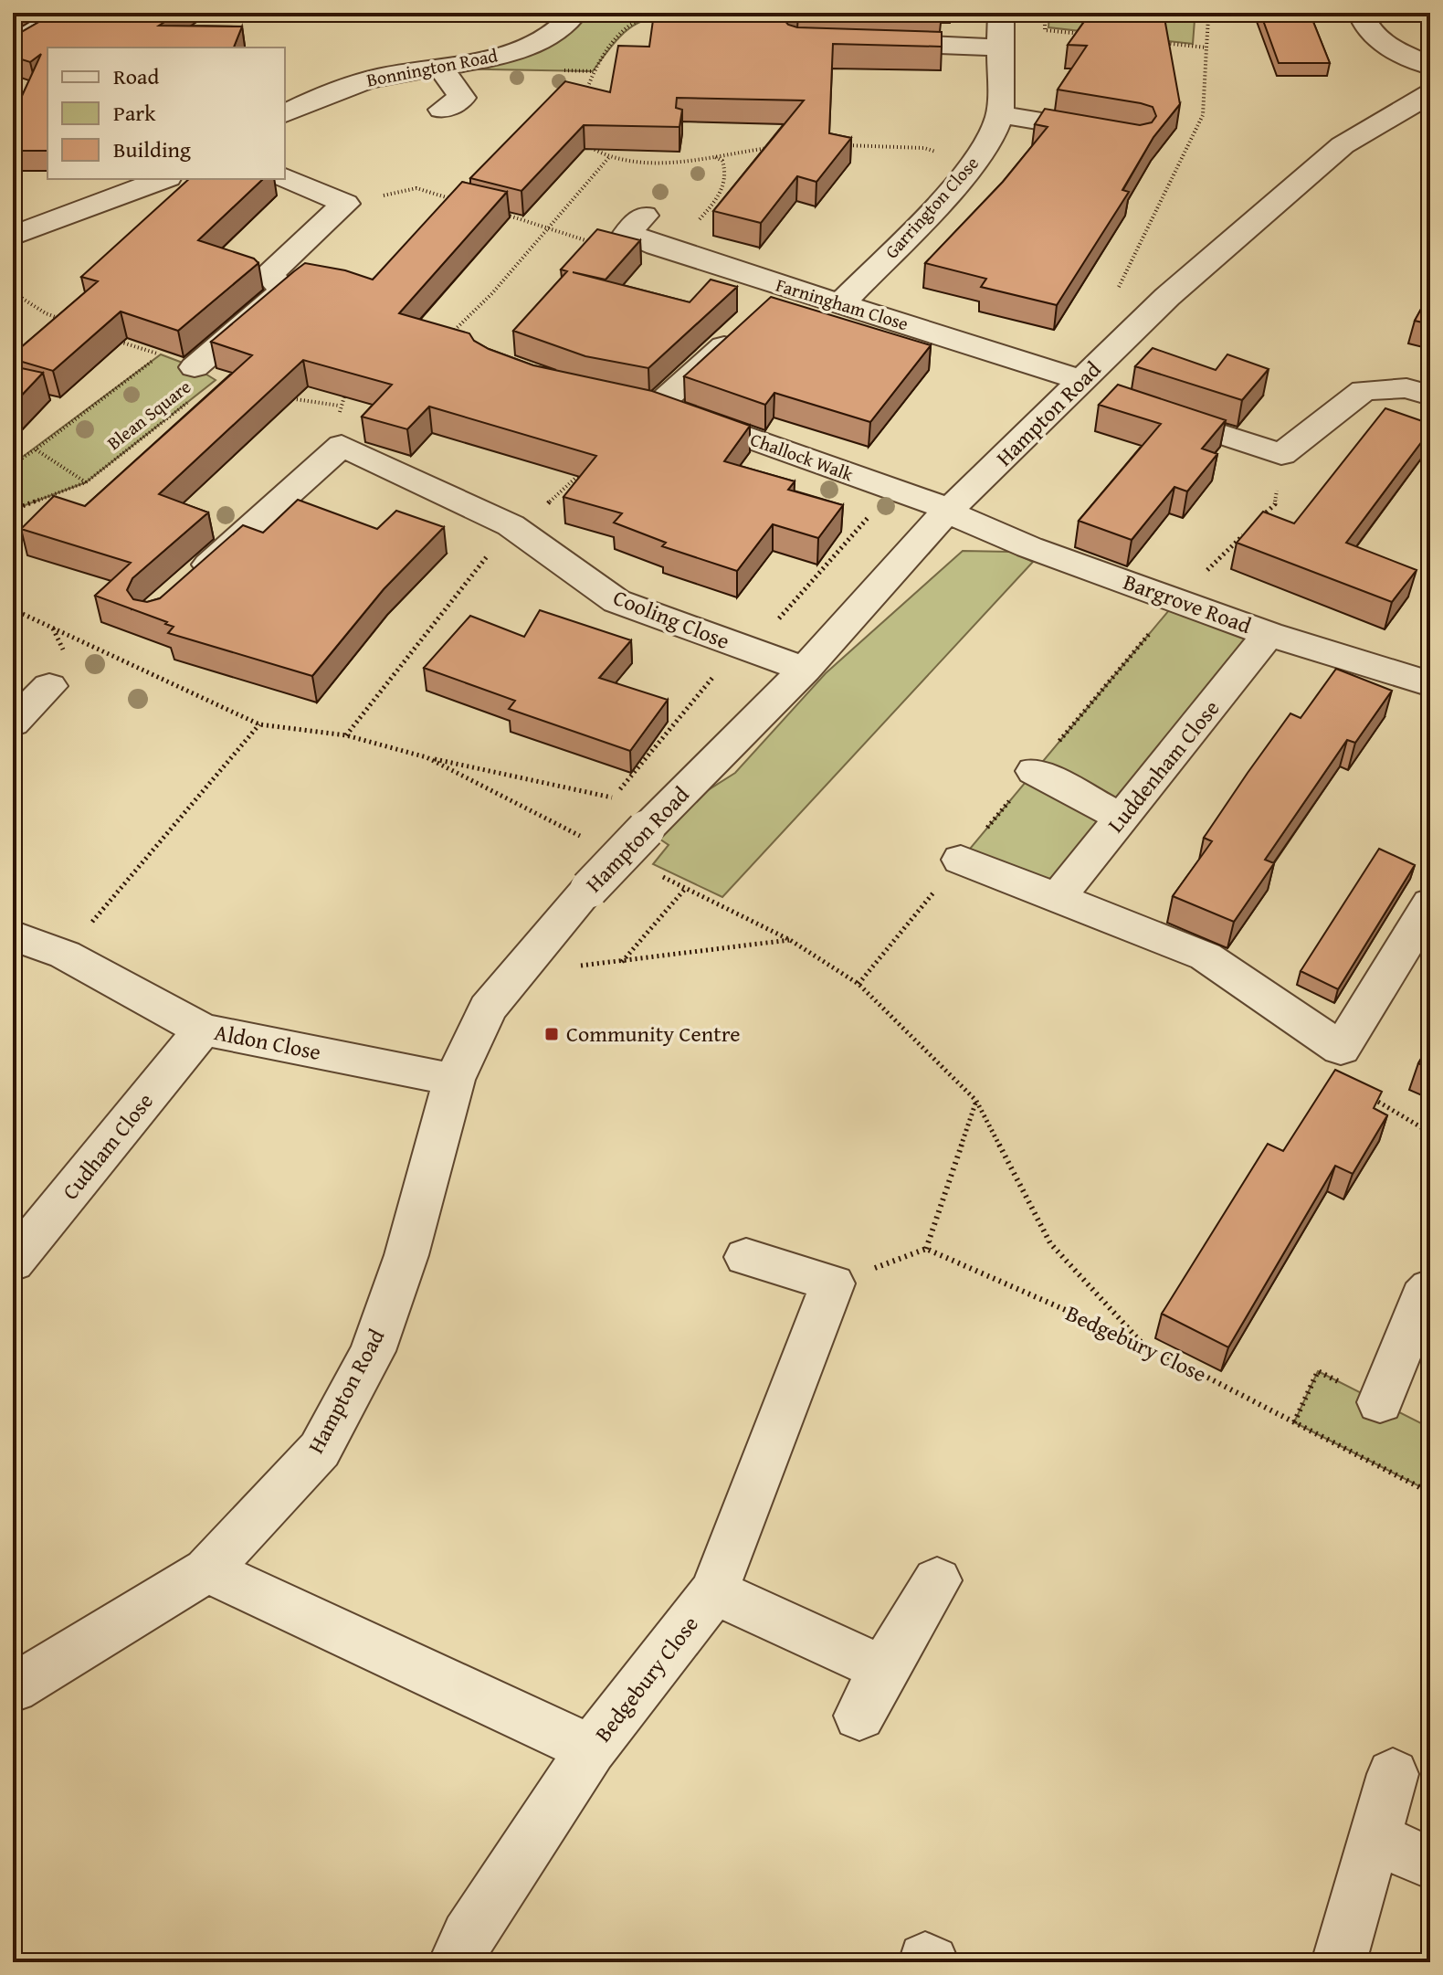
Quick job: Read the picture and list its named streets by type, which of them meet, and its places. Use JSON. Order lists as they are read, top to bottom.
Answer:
{
  "streets": {
    "street": [
      "Bonnington Road",
      "Garrington Close",
      "Farningham Close",
      "Hampton Road",
      "Challock Walk",
      "Bargrove Road",
      "Cooling Close",
      "Luddenham Close",
      "Aldon Close",
      "Cudham Close",
      "Bedgebury Close"
    ],
    "path": ["Blean Square"]
  },
  "crossings": [
    ["Garrington Close", "Farningham Close"],
    ["Farningham Close", "Hampton Road"],
    ["Farningham Close", "Challock Walk"],
    ["Hampton Road", "Challock Walk"],
    ["Hampton Road", "Bargrove Road"],
    ["Hampton Road", "Cooling Close"],
    ["Hampton Road", "Aldon Close"],
    ["Hampton Road", "Bedgebury Close"],
    ["Challock Walk", "Bargrove Road"],
    ["Bargrove Road", "Luddenham Close"],
    ["Aldon Close", "Cudham Close"]
  ],
  "places": {
    "transit": ["Community Centre"]
  },
  "legend": ["Road", "Park", "Building"]
}
